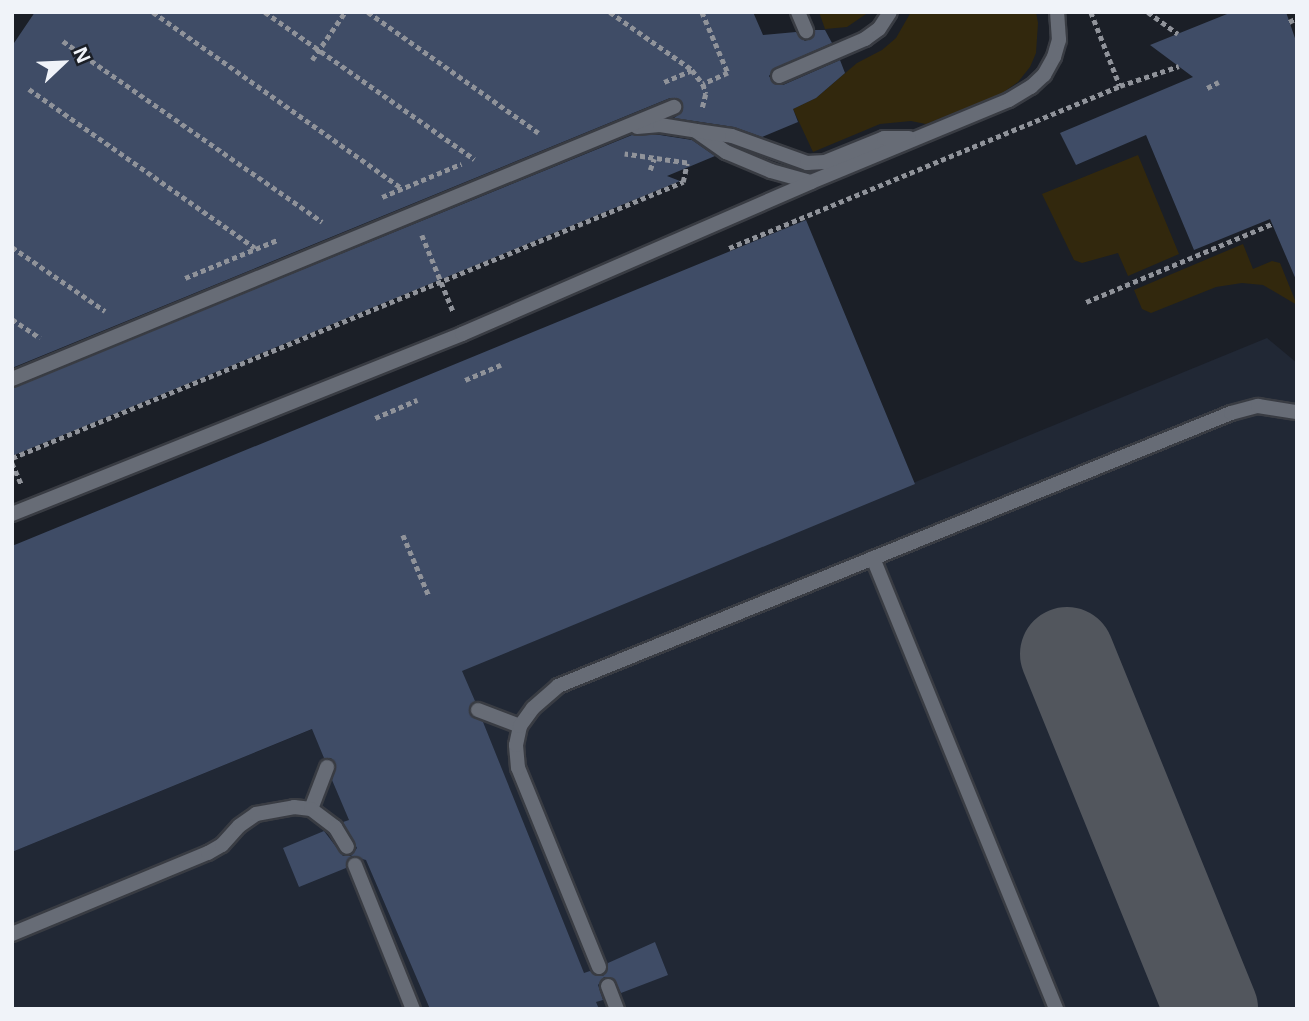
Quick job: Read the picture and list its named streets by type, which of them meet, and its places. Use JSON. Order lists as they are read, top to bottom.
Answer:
{
  "north": "top right"
}
